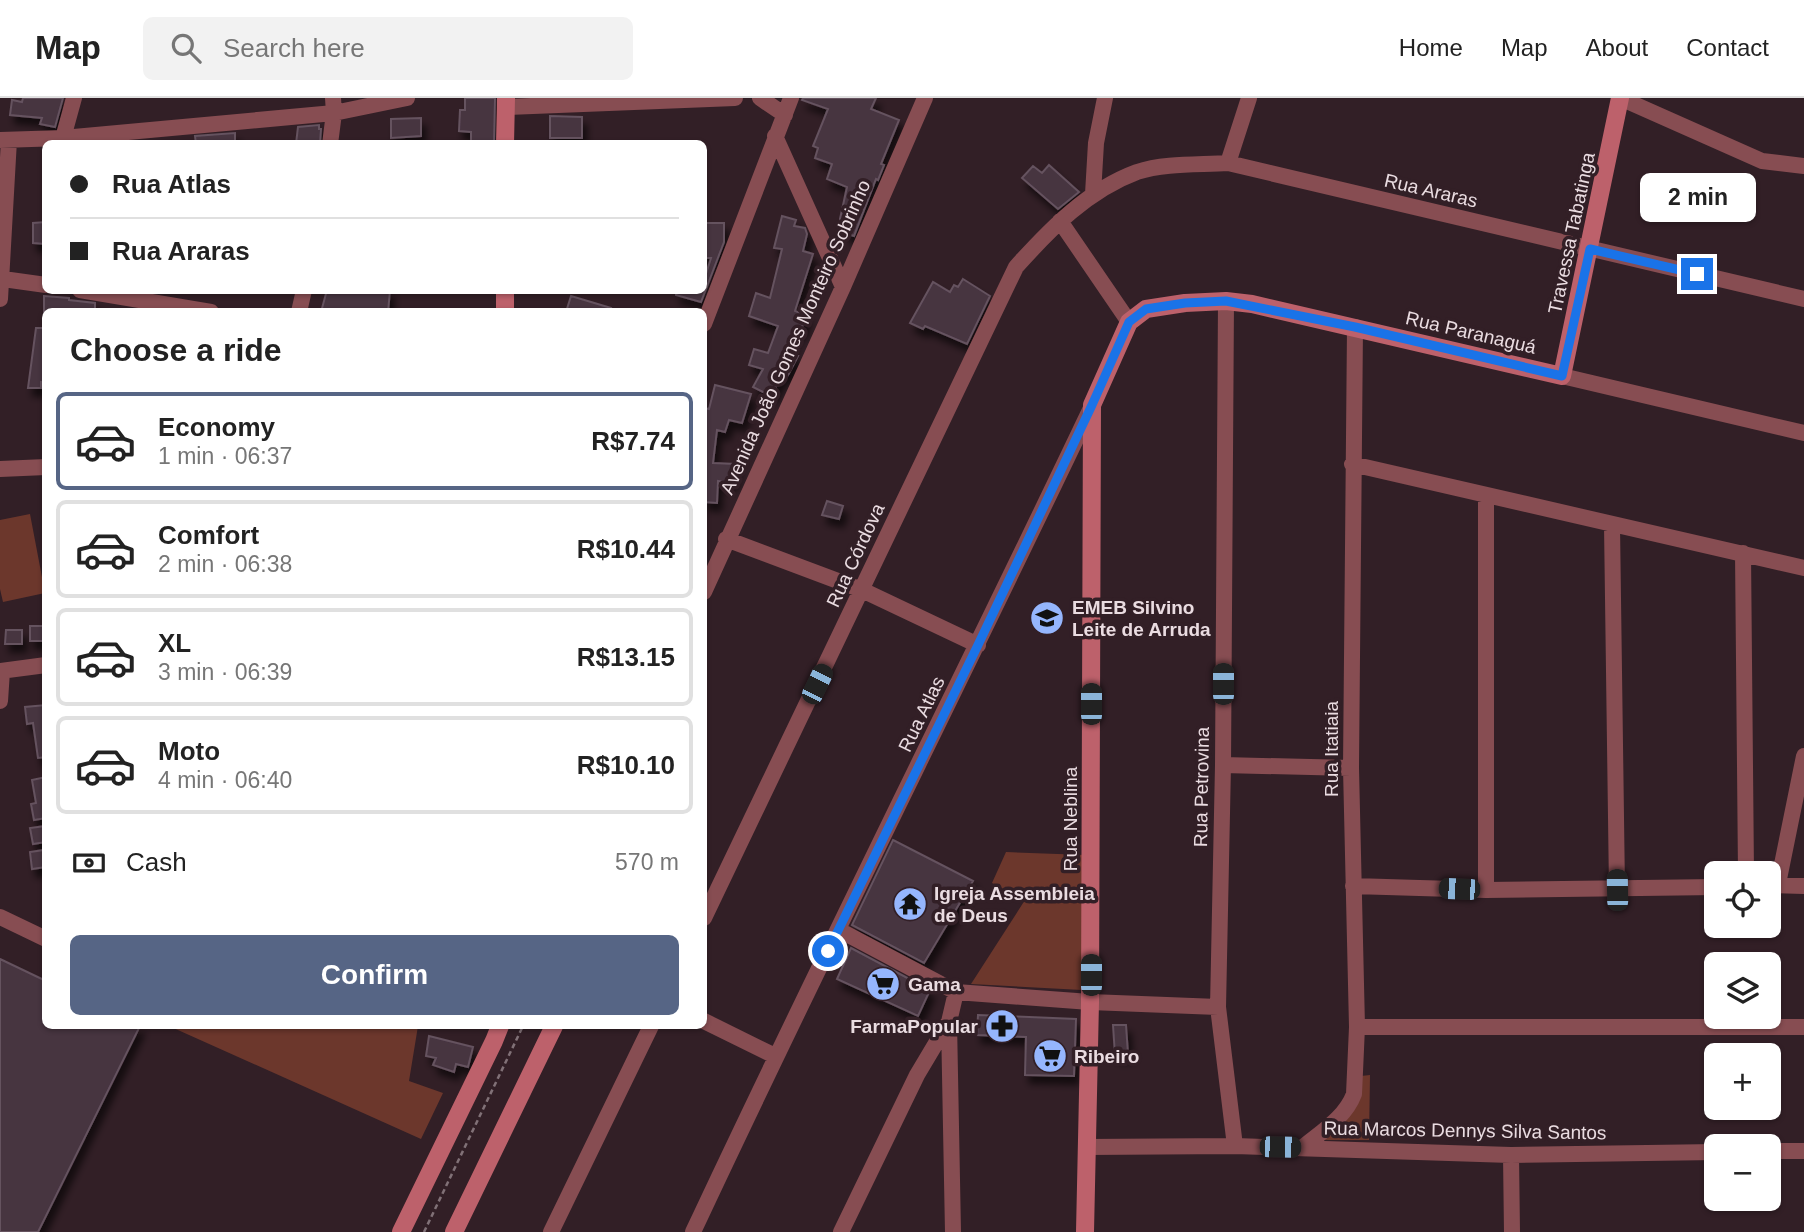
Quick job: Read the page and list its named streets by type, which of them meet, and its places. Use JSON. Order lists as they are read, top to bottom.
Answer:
{
  "streets": {
    "street": [
      "Rua Araras",
      "Travessa Tabatinga",
      "Rua Paranaguá",
      "Avenida João Gomes Monteiro Sobrinho",
      "Rua Córdova",
      "Rua Atlas",
      "Rua Itatiaia",
      "Rua Petrovina",
      "Rua Neblina",
      "Rua Marcos Dennys Silva Santos"
    ]
  },
  "crossings": [
    ["Rua Araras", "Travessa Tabatinga"],
    ["Rua Araras", "Rua Córdova"],
    ["Travessa Tabatinga", "Rua Paranaguá"],
    ["Rua Paranaguá", "Rua Atlas"],
    ["Rua Paranaguá", "Rua Itatiaia"],
    ["Rua Paranaguá", "Rua Petrovina"],
    ["Rua Atlas", "Rua Neblina"],
    ["Rua Itatiaia", "Rua Marcos Dennys Silva Santos"],
    ["Rua Petrovina", "Rua Marcos Dennys Silva Santos"],
    ["Rua Neblina", "Rua Marcos Dennys Silva Santos"]
  ],
  "places": {
    "school or university": ["EMEB Silvino Leite de Arruda"],
    "temple": ["Igreja Assembleia de Deus"],
    "supermarket": ["Gama", "Ribeiro"],
    "pharmacy": ["FarmaPopular"]
  },
  "page": {
    "header": "Map",
    "search": "Search here",
    "nav": [
      "Home",
      "Map",
      "About",
      "Contact"
    ],
    "banner": ["Rua Atlas", "Rua Araras"],
    "bubble": "2 min",
    "heading": "Choose a ride",
    "list": [
      {
        "name": "Economy",
        "note": "1 min · 06:37",
        "value": "R$7.74"
      },
      {
        "name": "Comfort",
        "note": "2 min · 06:38",
        "value": "R$10.44"
      },
      {
        "name": "XL",
        "note": "3 min · 06:39",
        "value": "R$13.15"
      },
      {
        "name": "Moto",
        "note": "4 min · 06:40",
        "value": "R$10.10"
      }
    ],
    "pay": ["Cash", "570 m"],
    "map_buttons": ["+", "−"],
    "buttons": "Confirm"
  }
}
